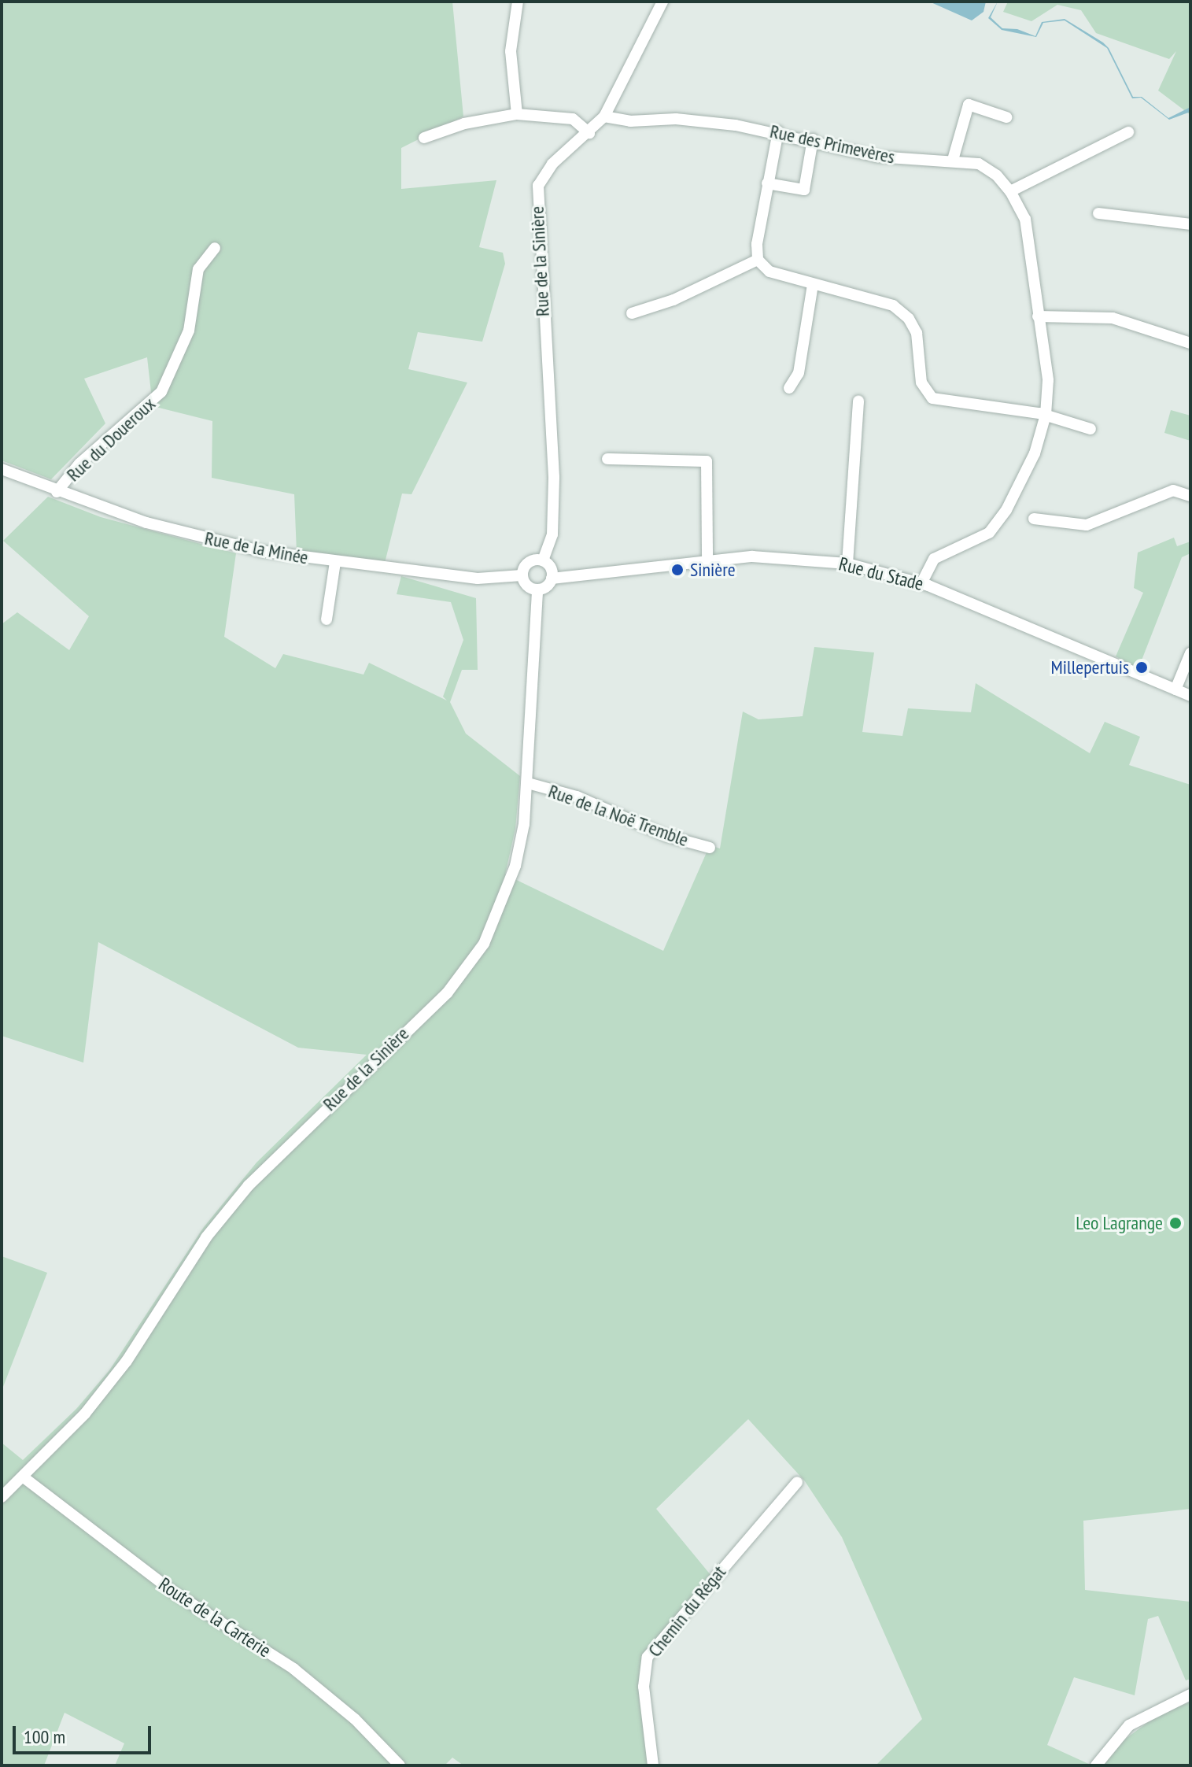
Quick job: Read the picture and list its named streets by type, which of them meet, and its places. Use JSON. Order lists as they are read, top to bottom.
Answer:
{
  "streets": {
    "street": [
      "Rue des Primevères",
      "Rue de la Sinière",
      "Rue du Doueroux",
      "Rue de la Minée",
      "Rue du Stade",
      "Rue de la Noë Tremble",
      "Chemin du Régat",
      "Route de la Carterie"
    ]
  },
  "crossings": [
    ["Rue des Primevères", "Rue de la Sinière"],
    ["Rue des Primevères", "Rue du Stade"],
    ["Rue de la Sinière", "Rue de la Minée"],
    ["Rue de la Sinière", "Rue du Stade"],
    ["Rue de la Sinière", "Rue de la Noë Tremble"],
    ["Rue de la Sinière", "Route de la Carterie"],
    ["Rue du Doueroux", "Rue de la Minée"],
    ["Rue de la Minée", "Rue du Stade"]
  ],
  "places": ["Sinière", "Millepertuis", "Leo Lagrange"],
  "scale_bar": "100 m"
}
